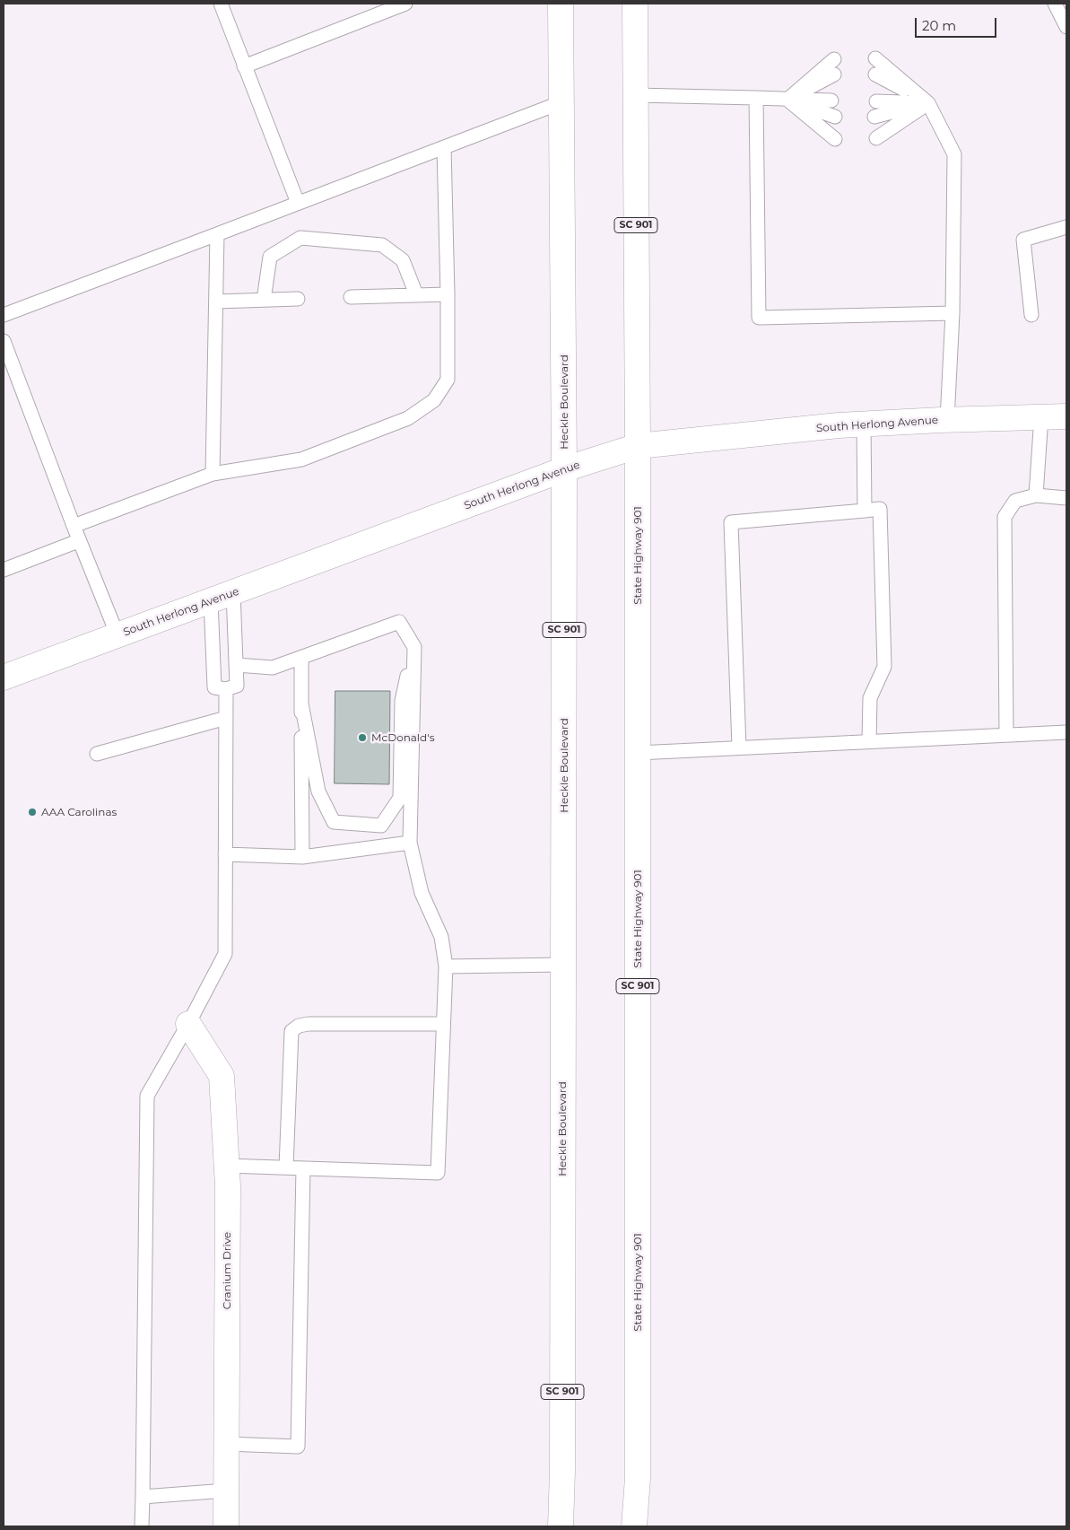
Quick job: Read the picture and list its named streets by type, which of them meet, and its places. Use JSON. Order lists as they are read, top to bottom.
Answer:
{
  "streets": {
    "main road": [
      "SC 901",
      "Heckle Boulevard",
      "South Herlong Avenue",
      "State Highway 901",
      "Cranium Drive"
    ]
  },
  "crossings": [
    ["SC 901", "South Herlong Avenue"],
    ["SC 901", "State Highway 901"],
    ["Heckle Boulevard", "South Herlong Avenue"],
    ["South Herlong Avenue", "State Highway 901"]
  ],
  "places": ["McDonald's", "AAA Carolinas"],
  "scale_bar": "20 m"
}
